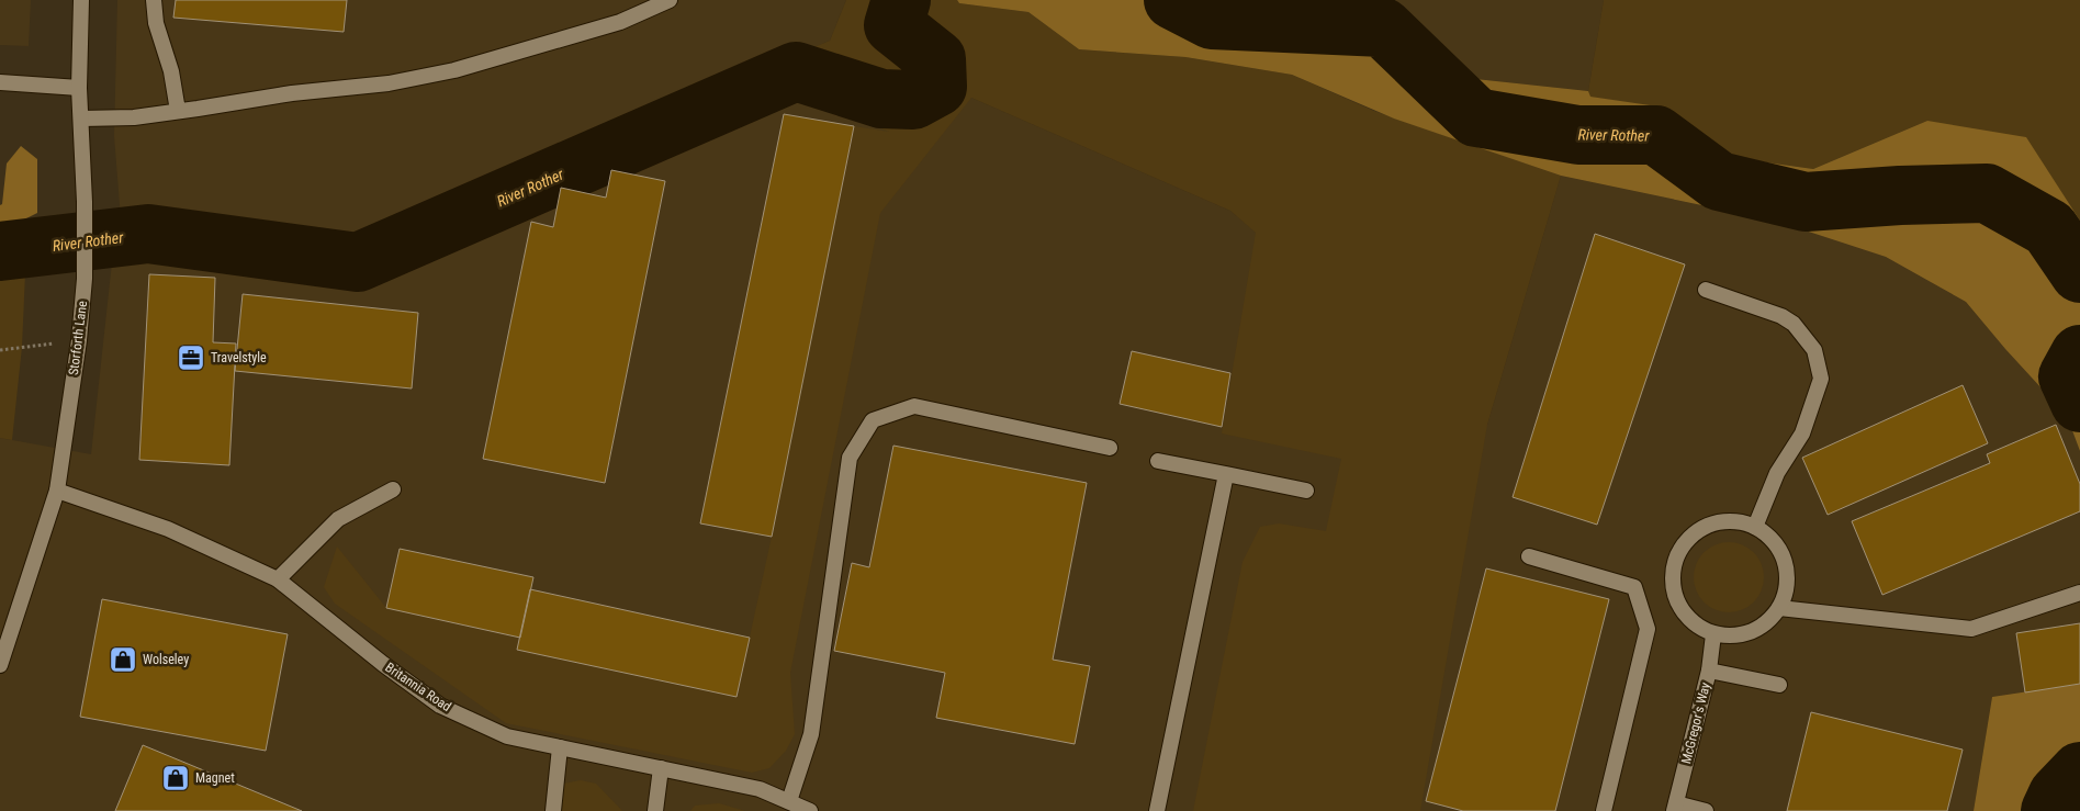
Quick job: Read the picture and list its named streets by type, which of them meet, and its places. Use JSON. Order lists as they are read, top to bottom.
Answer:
{
  "streets": {
    "street": ["Storforth Lane", "Britannia Road", "McGregor's Way"]
  },
  "crossings": [
    ["Storforth Lane", "Britannia Road"]
  ],
  "water": ["River Rother"],
  "places": {
    "office": ["Travelstyle"],
    "shop": ["Wolseley", "Magnet"]
  }
}
